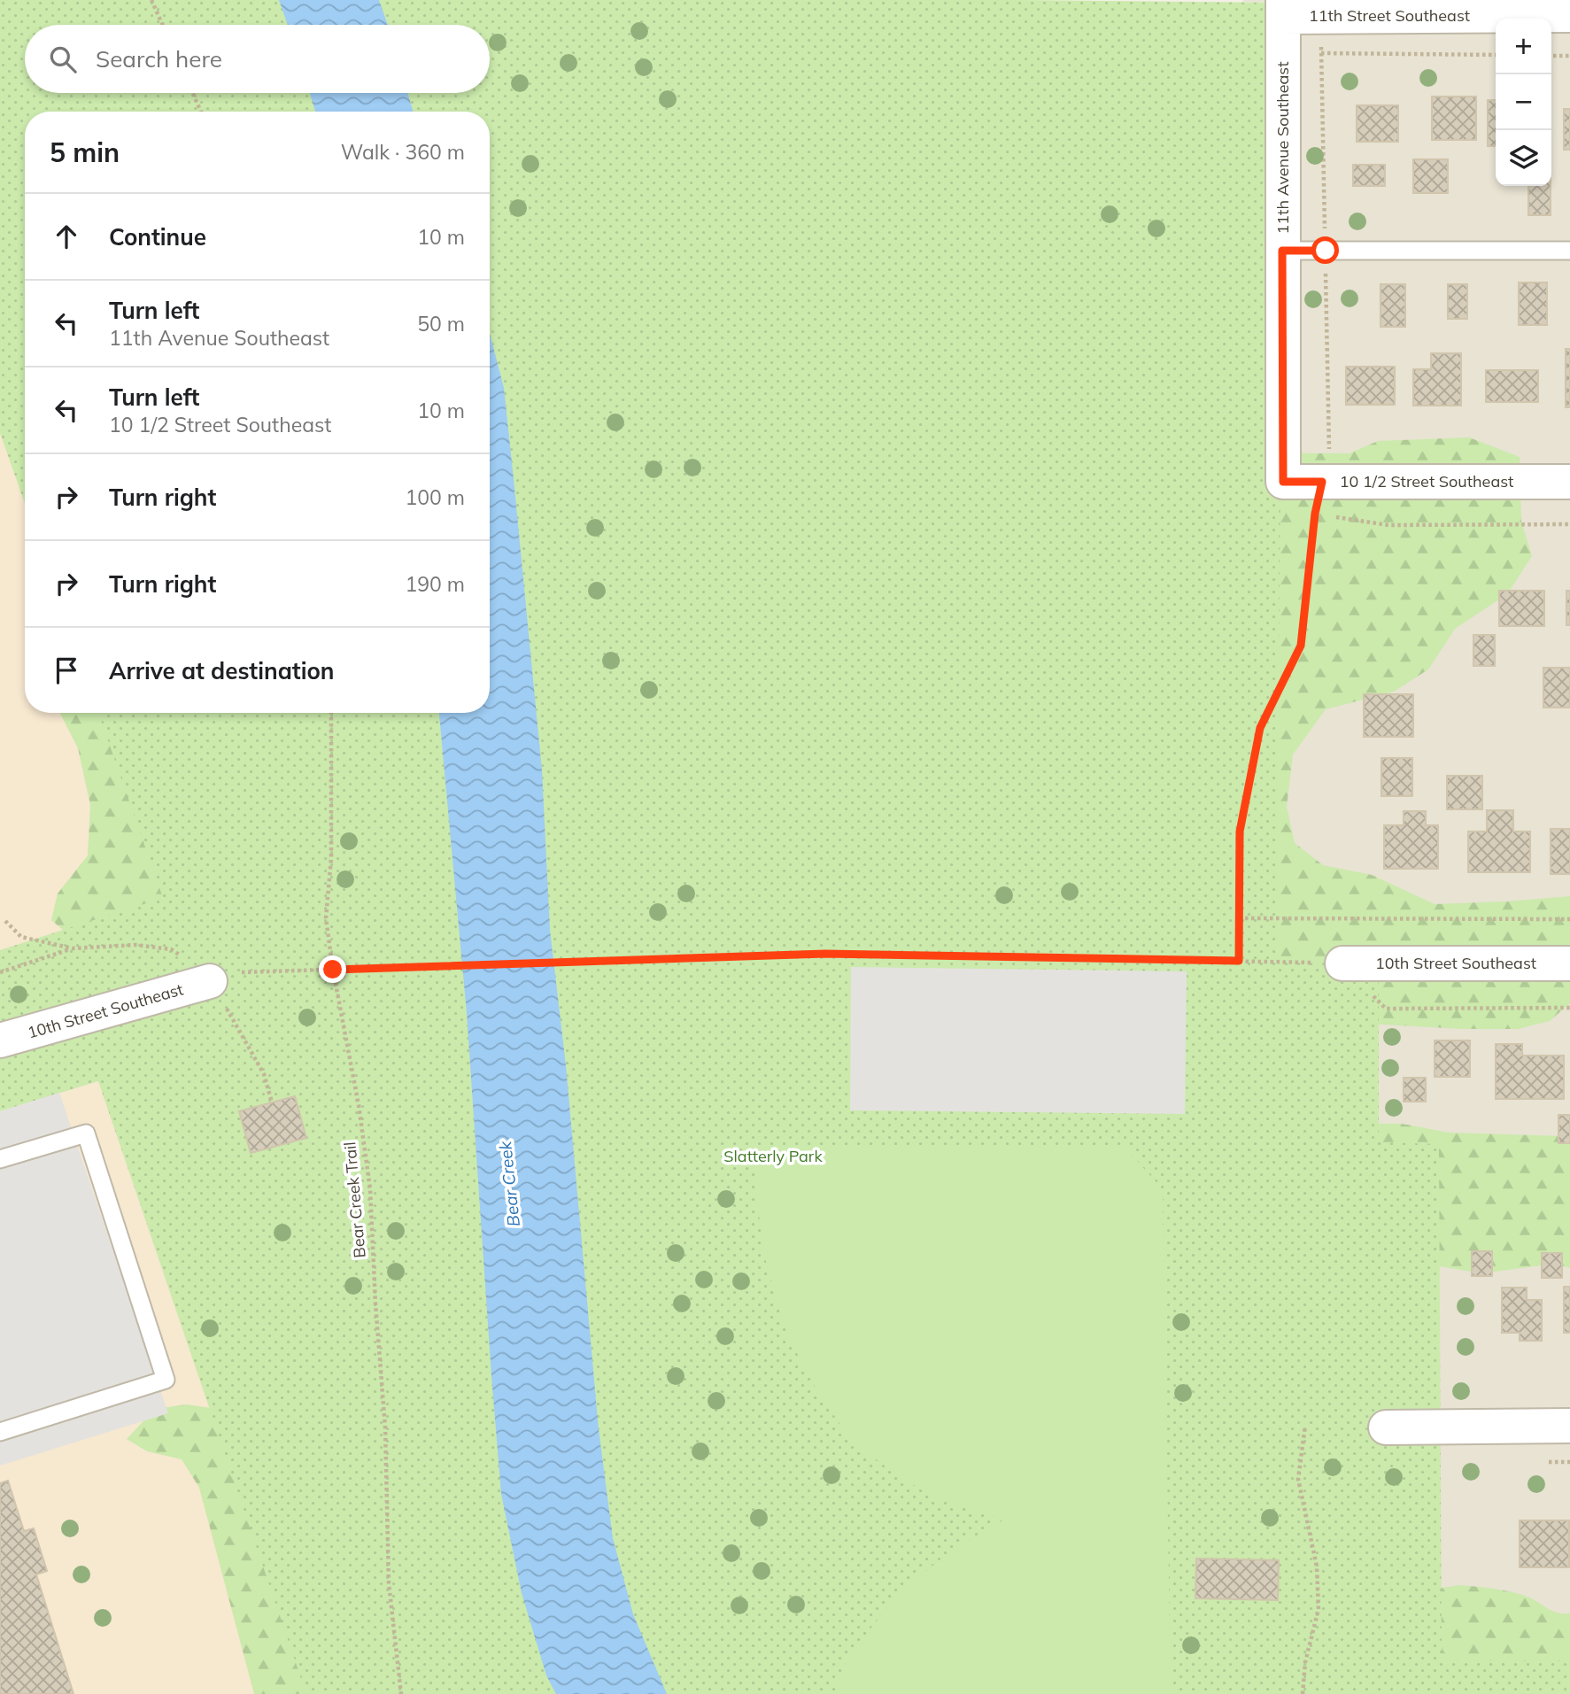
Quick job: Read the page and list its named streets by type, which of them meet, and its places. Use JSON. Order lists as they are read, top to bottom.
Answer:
{
  "streets": {
    "street": [
      "11th Street Southeast",
      "11th Avenue Southeast",
      "10 1/2 Street Southeast",
      "10th Street Southeast"
    ],
    "path": ["Bear Creek Trail"]
  },
  "crossings": [
    ["11th Street Southeast", "11th Avenue Southeast"],
    ["11th Avenue Southeast", "10 1/2 Street Southeast"]
  ],
  "water": ["Bear Creek"],
  "parks": ["Slatterly Park"],
  "page": {
    "map_buttons": ["+", "−"],
    "search": "Search here",
    "heading": ["5 min", "Walk · 360 m"],
    "list": [
      ["Continue", "10 m"],
      ["Turn left", "11th Avenue Southeast", "50 m"],
      ["Turn left", "10 1/2 Street Southeast", "10 m"],
      ["Turn right", "100 m"],
      ["Turn right", "190 m"],
      "Arrive at destination"
    ]
  }
}
